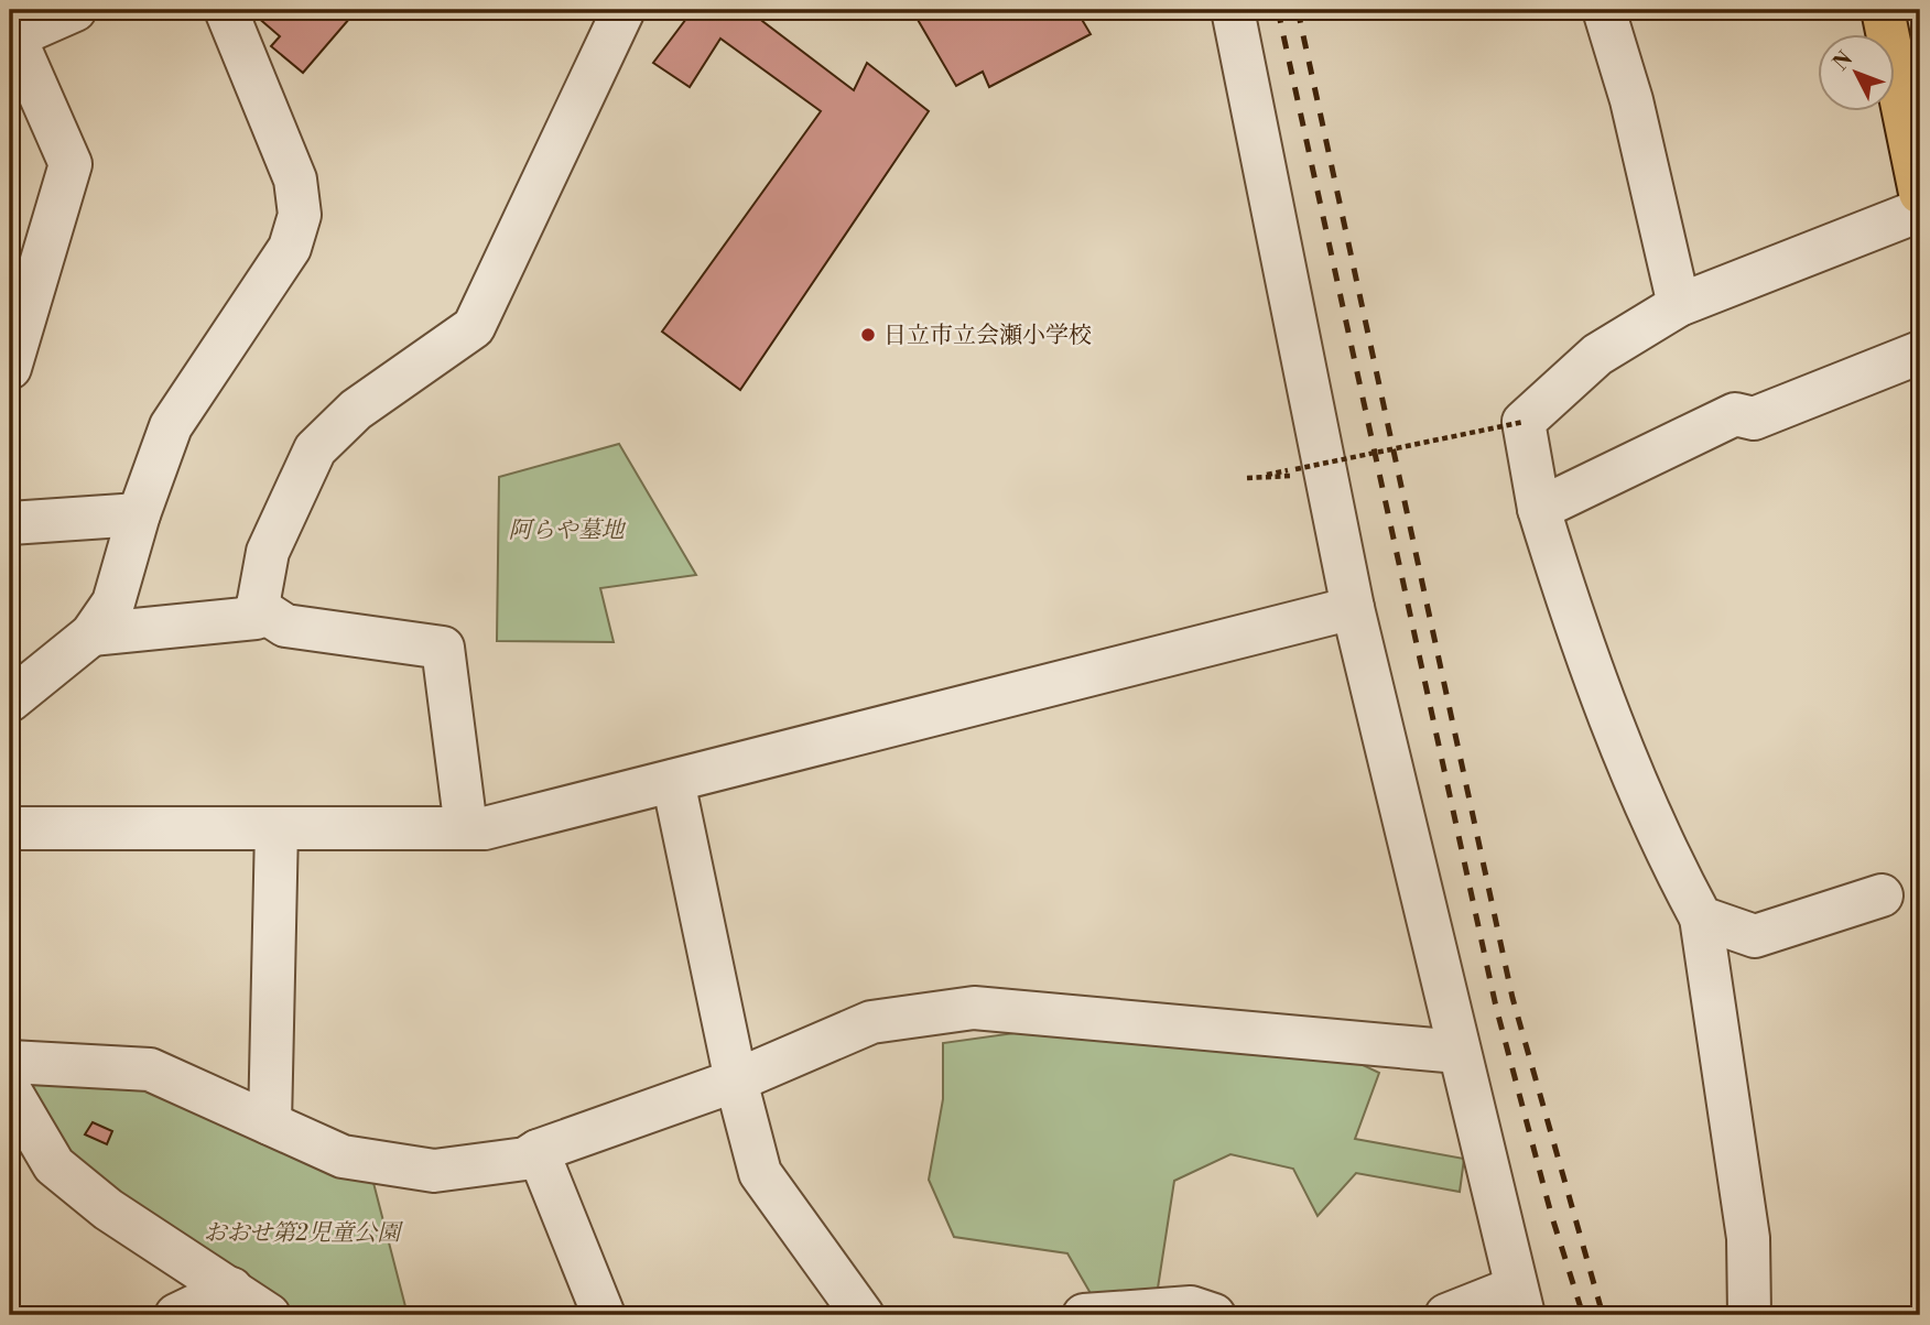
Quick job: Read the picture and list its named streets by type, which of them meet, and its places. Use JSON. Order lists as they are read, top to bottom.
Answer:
{
  "parks": ["阿らや墓地", "おおせ第2児童公園"],
  "places": ["日立市立会瀬小学校"],
  "north": "top left"
}
